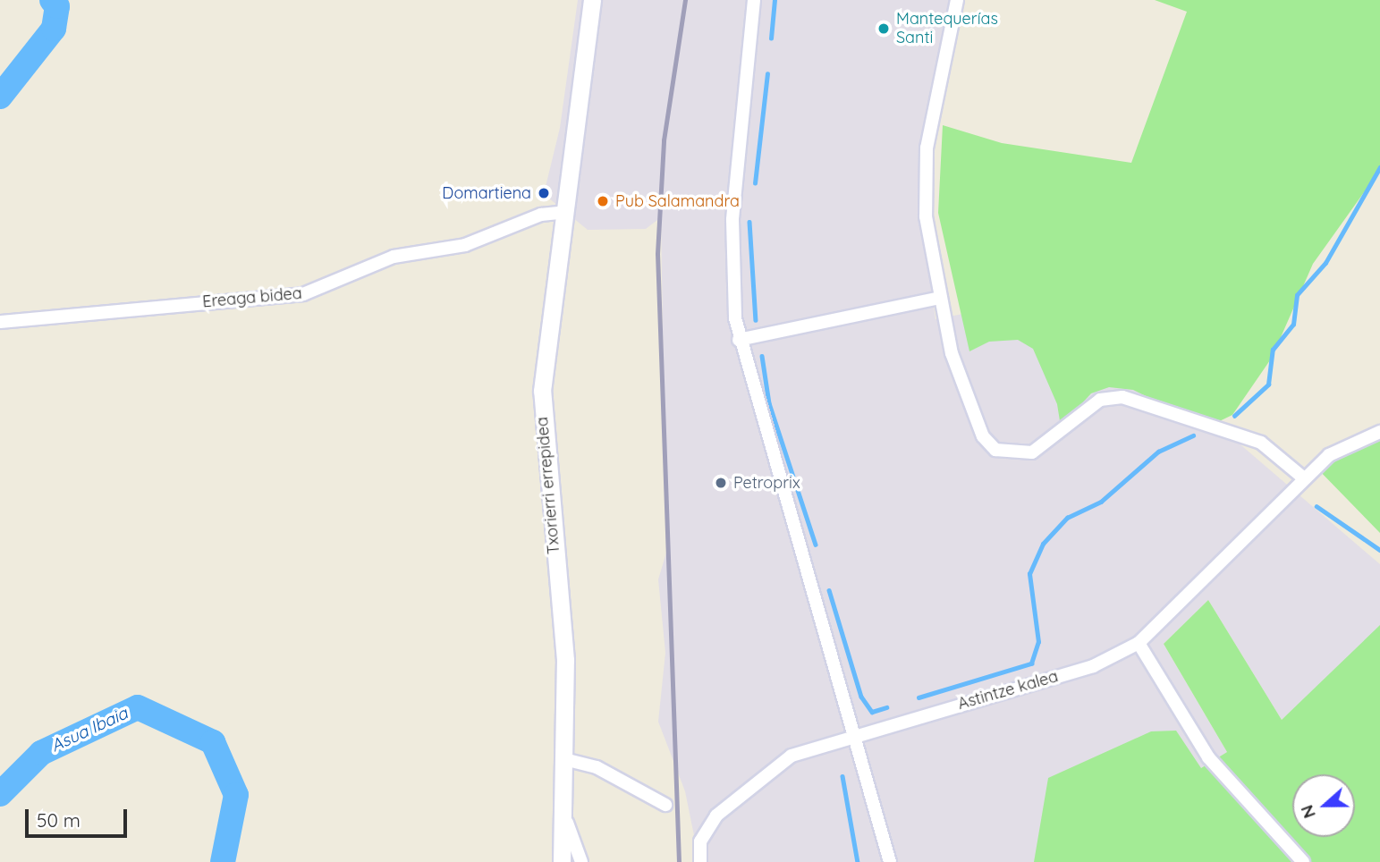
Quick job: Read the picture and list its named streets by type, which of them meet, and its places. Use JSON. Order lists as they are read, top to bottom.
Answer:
{
  "streets": {
    "street": ["Ereaga bidea", "Txorierri errepidea", "Astintze kalea"]
  },
  "crossings": [
    ["Ereaga bidea", "Txorierri errepidea"]
  ],
  "water": ["Asua Ibaia"],
  "places": [
    "Mantequerías Santi",
    "Domartiena",
    "Pub Salamandra",
    "Petroprix"
  ],
  "scale_bar": "50 m",
  "north": "left"
}
